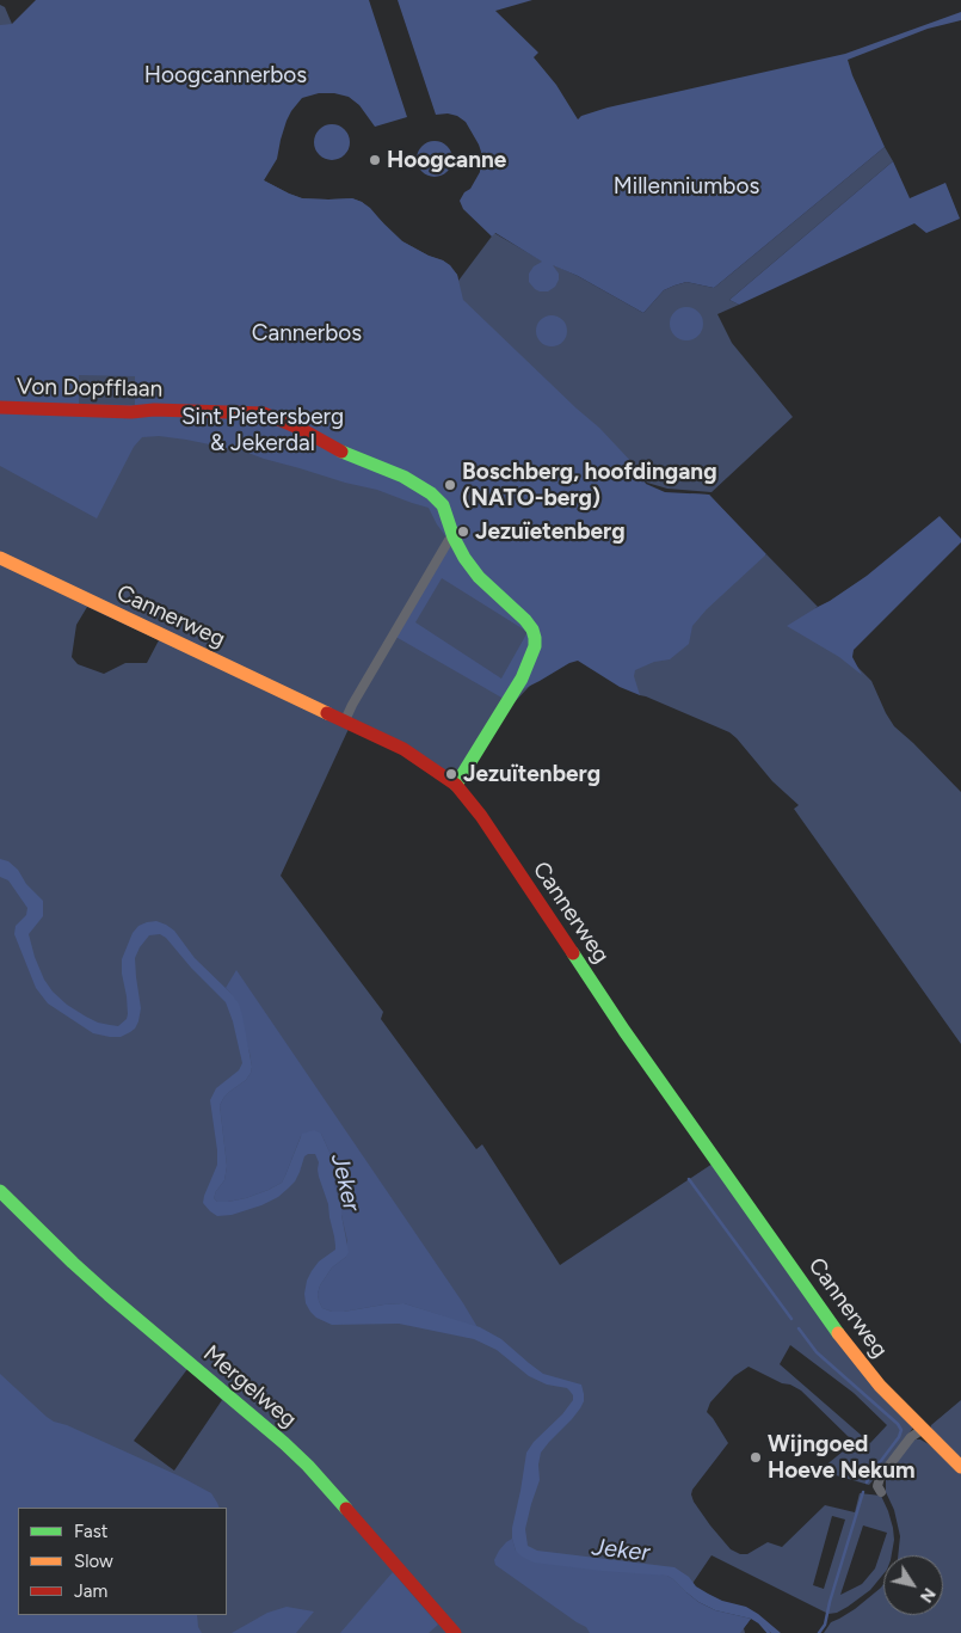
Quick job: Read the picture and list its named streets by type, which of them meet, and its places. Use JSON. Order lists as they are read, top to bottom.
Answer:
{
  "streets": {
    "street": ["Von Dopfflaan", "Cannerweg", "Mergelweg"]
  },
  "crossings": [
    ["Von Dopfflaan", "Cannerweg"]
  ],
  "water": ["Jeker"],
  "parks": [
    "Hoogcannerbos",
    "Millenniumbos",
    "Cannerbos",
    "Sint Pietersberg & Jekerdal"
  ],
  "places": [
    "Hoogcanne",
    "Boschberg, hoofdingang (NATO-berg)",
    "Jezuïetenberg",
    "Jezuïtenberg",
    "Wijngoed Hoeve Nekum"
  ],
  "legend": ["Fast", "Slow", "Jam"],
  "north": "bottom right"
}
